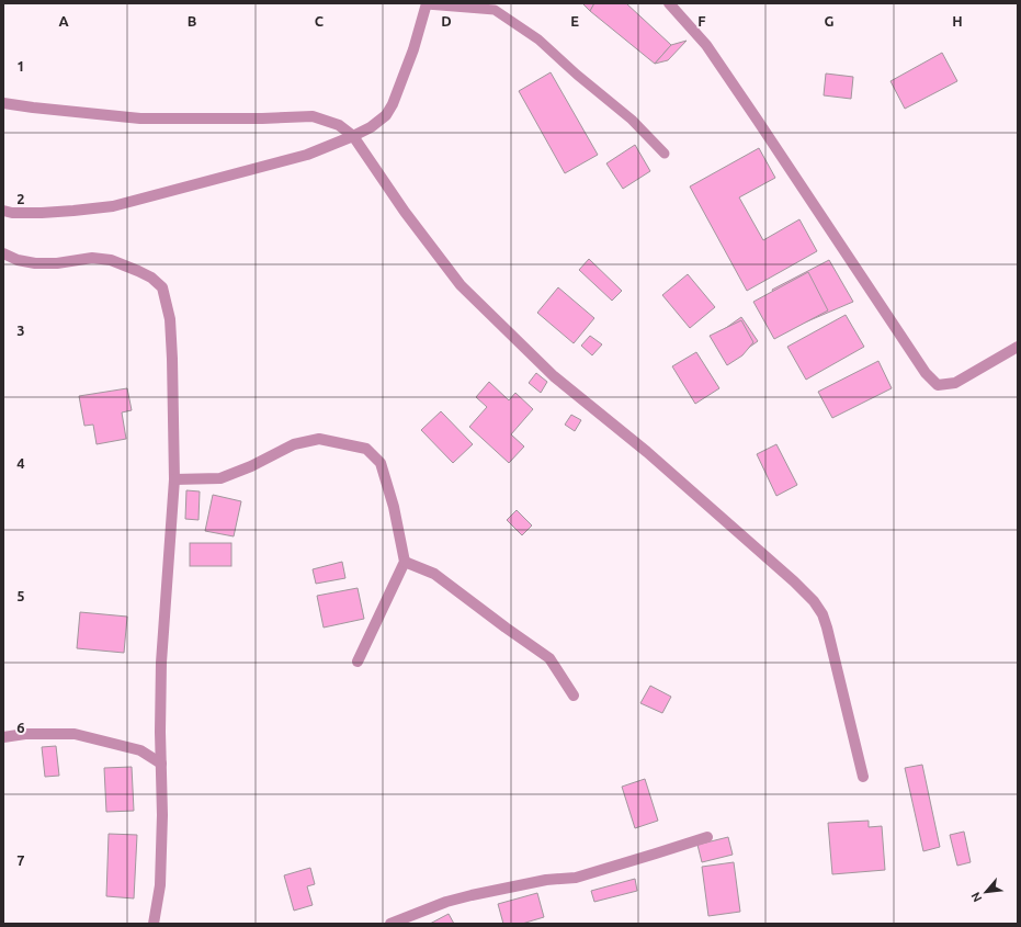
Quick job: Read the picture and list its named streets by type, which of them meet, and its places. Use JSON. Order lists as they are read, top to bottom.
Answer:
{
  "north": "bottom left",
  "grid": {
    "columns": [
      "A",
      "B",
      "C",
      "D",
      "E",
      "F",
      "G",
      "H"
    ],
    "rows": [
      "1",
      "2",
      "3",
      "4",
      "5",
      "6",
      "7"
    ]
  }
}
